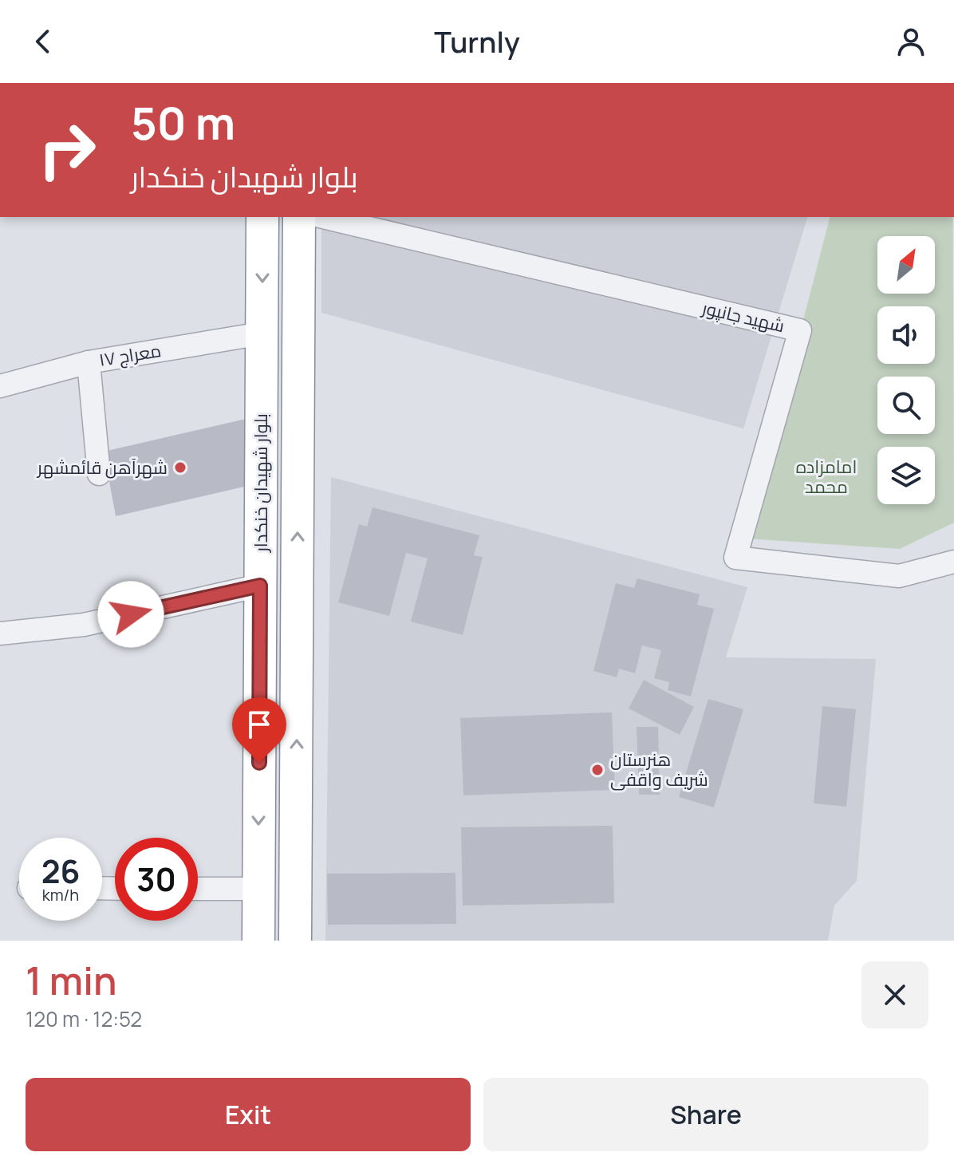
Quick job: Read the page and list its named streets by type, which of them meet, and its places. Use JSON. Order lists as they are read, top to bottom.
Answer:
{
  "streets": {
    "highway": ["بلوار شهیدان خنکدار"],
    "street": ["شهید جانپور", "معراج ۱۷"]
  },
  "crossings": [
    ["معراج ۱۷", "بلوار شهیدان خنکدار"]
  ],
  "parks": ["امامزاده محمد"],
  "places": ["شهرآهن قائمشهر", "هنرستان شریف واقفی"],
  "north": "top right",
  "page": {
    "header": "Turnly",
    "turn": ["50 m", "بلوار شهیدان خنکدار"],
    "speed": "26 km/h",
    "limit": "30",
    "heading": ["1 min", "120 m · 12:52"],
    "buttons": ["Exit", "Share"]
  }
}
